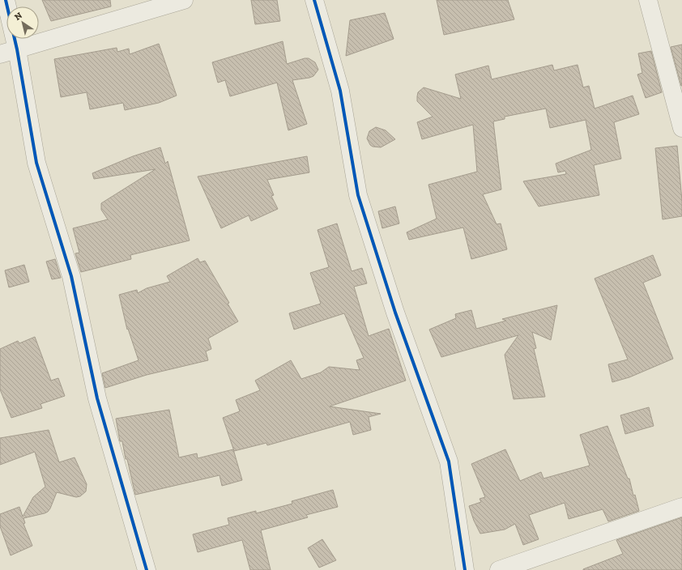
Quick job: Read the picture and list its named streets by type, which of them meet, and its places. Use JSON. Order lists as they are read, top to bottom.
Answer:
{
  "north": "top left"
}
